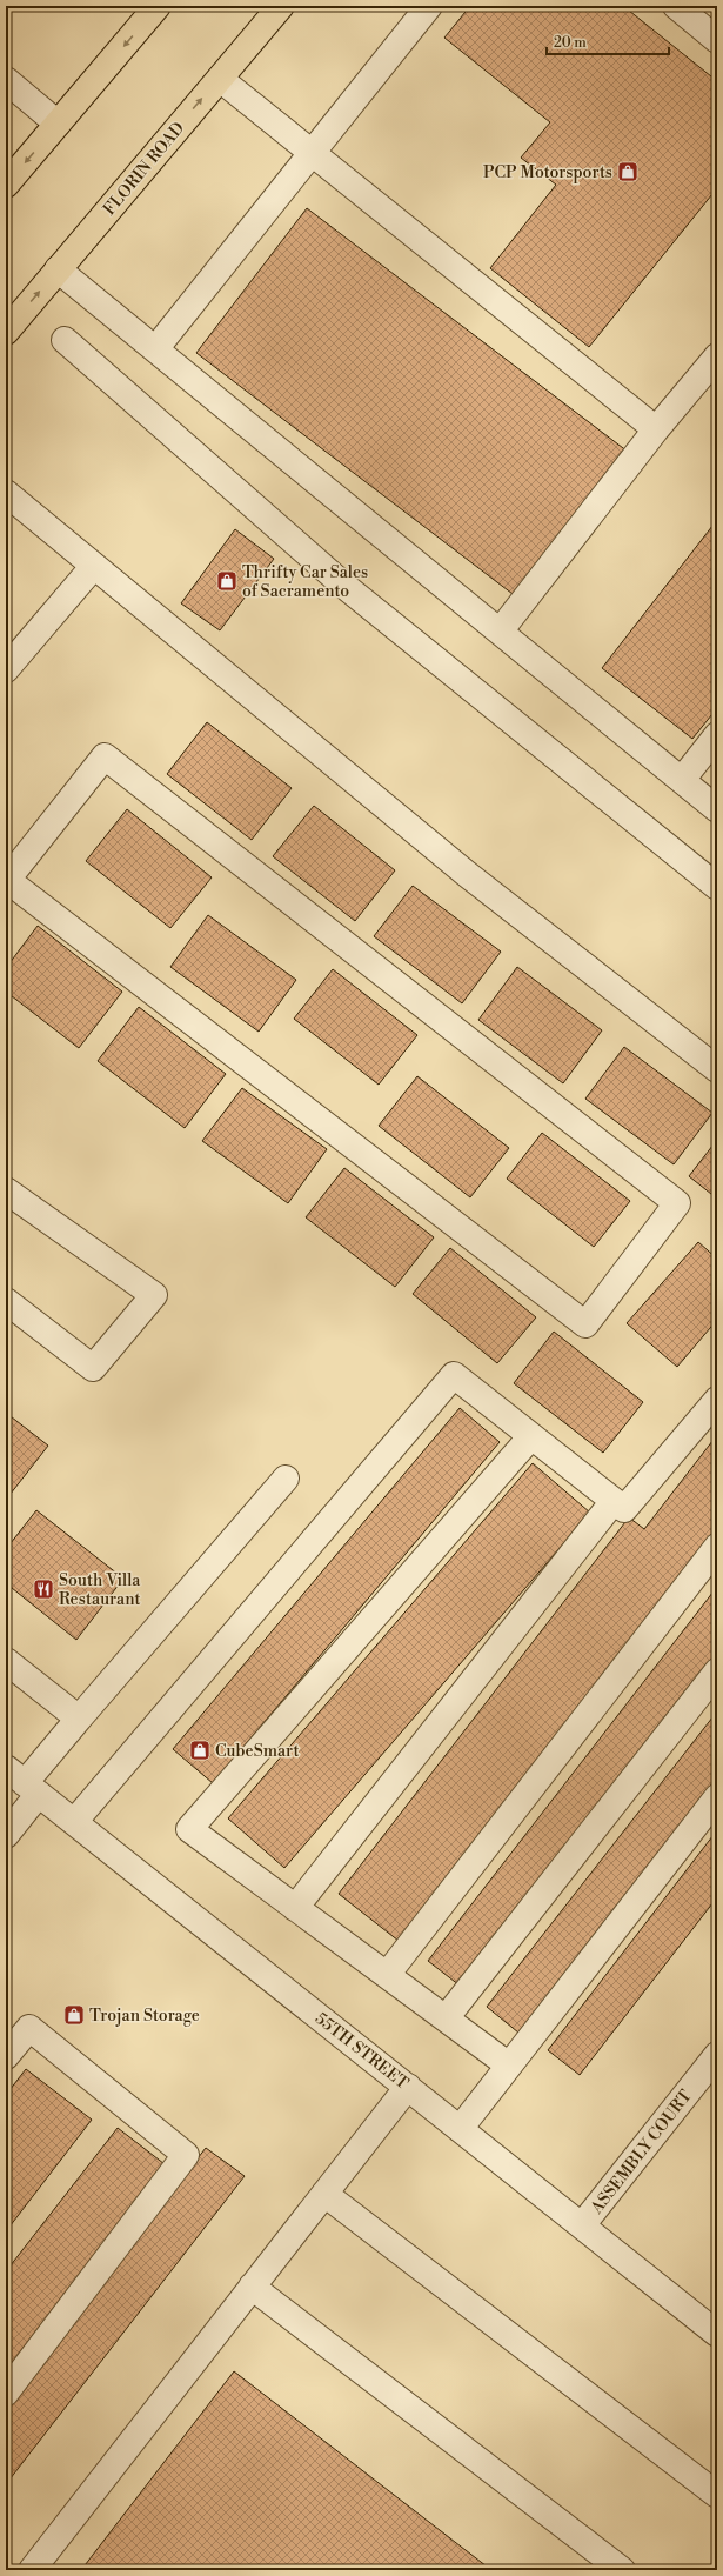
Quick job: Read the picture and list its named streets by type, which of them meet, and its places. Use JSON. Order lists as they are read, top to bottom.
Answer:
{
  "streets": {
    "main road": ["FLORIN ROAD"],
    "street": ["55TH STREET", "ASSEMBLY COURT"]
  },
  "crossings": [
    ["55TH STREET", "ASSEMBLY COURT"]
  ],
  "places": {
    "shop": [
      "PCP Motorsports",
      "Thrifty Car Sales of Sacramento",
      "CubeSmart",
      "Trojan Storage"
    ],
    "restaurant": ["South Villa Restaurant"]
  },
  "scale_bar": "20 m"
}
